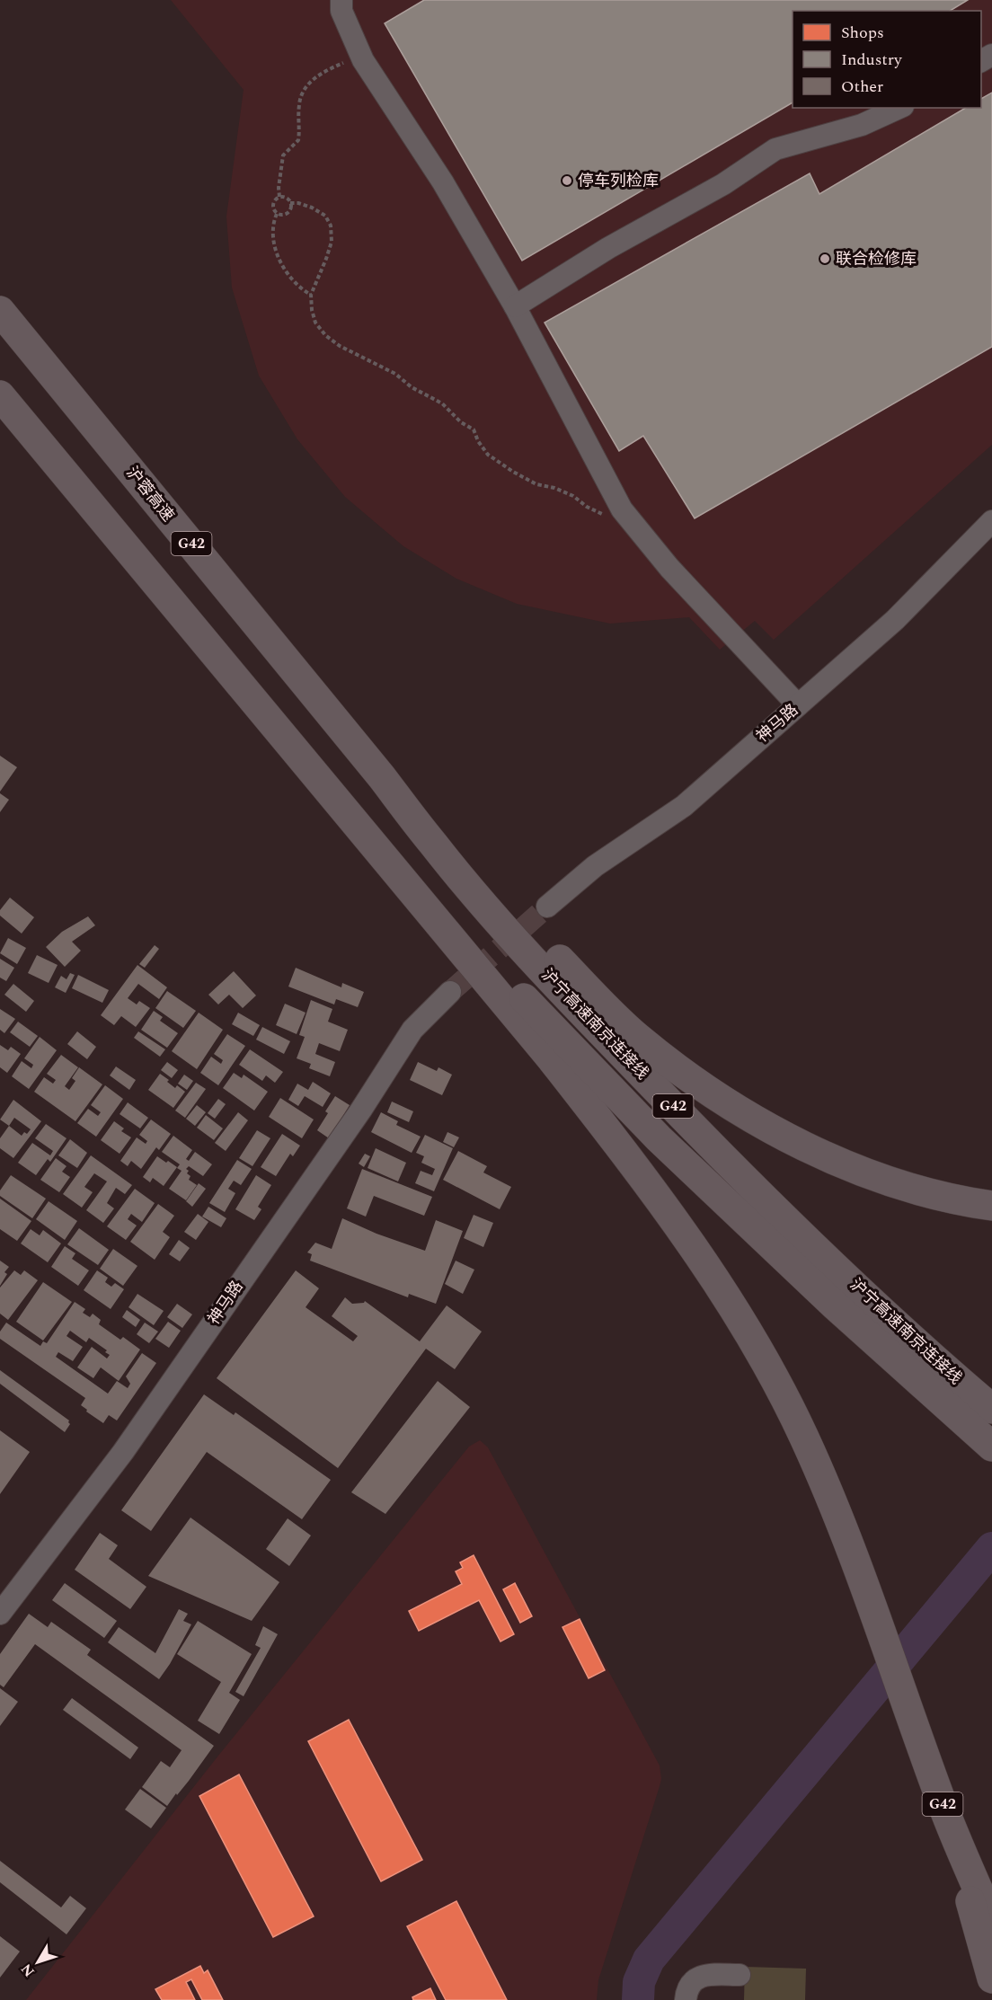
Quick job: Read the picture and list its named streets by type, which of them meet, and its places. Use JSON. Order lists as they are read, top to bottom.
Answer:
{
  "streets": {
    "highway": ["沪蓉高速", "G42", "沪宁高速南京连接线"],
    "street": ["神马路"]
  },
  "crossings": [
    ["沪蓉高速", "G42"],
    ["沪蓉高速", "沪宁高速南京连接线"],
    ["G42", "沪宁高速南京连接线"]
  ],
  "places": ["停车列检库", "联合检修库"],
  "legend": ["Shops", "Industry", "Other"],
  "north": "bottom left"
}
